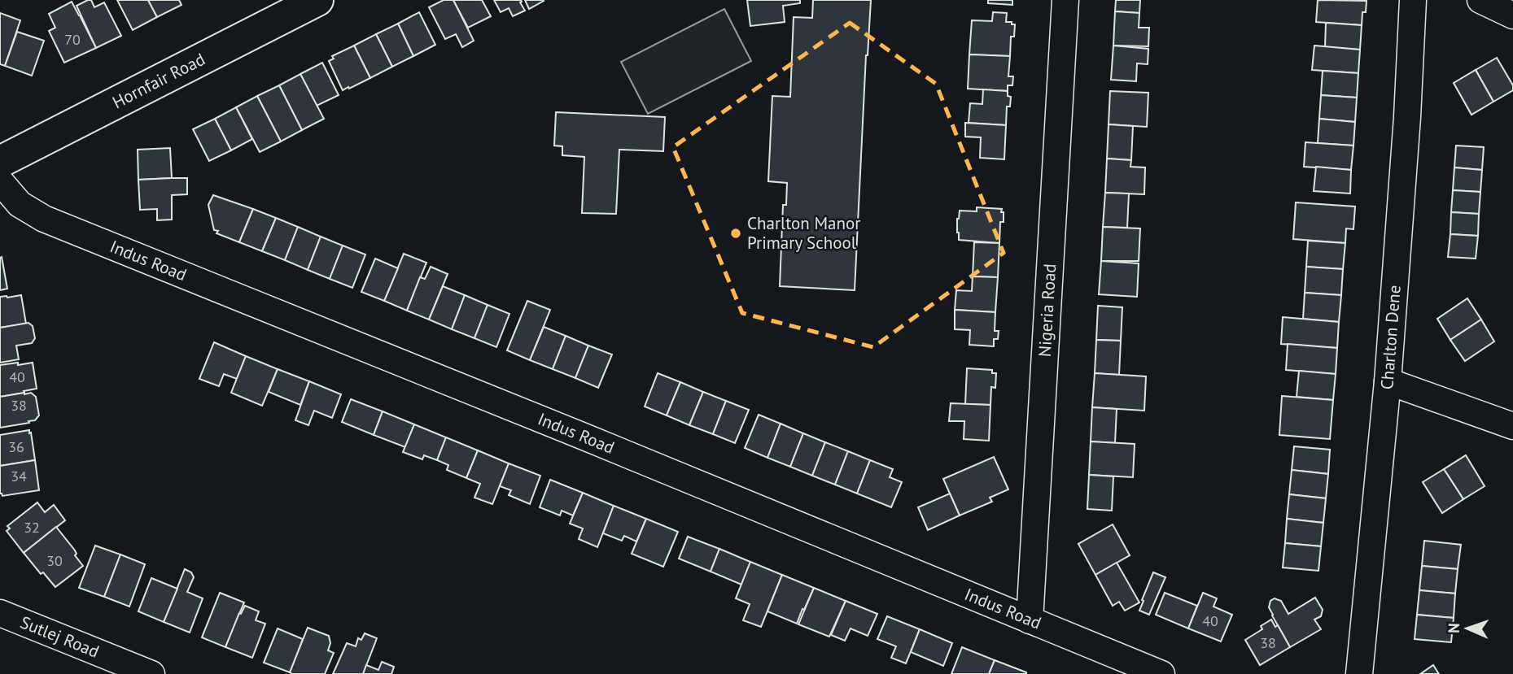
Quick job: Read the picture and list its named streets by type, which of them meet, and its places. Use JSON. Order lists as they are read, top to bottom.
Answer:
{
  "streets": {
    "street": [
      "Hornfair Road",
      "Indus Road",
      "Nigeria Road",
      "Charlton Dene",
      "Sutlej Road"
    ]
  },
  "crossings": [
    ["Indus Road", "Nigeria Road"]
  ],
  "places": ["Charlton Manor Primary School"],
  "house_numbers": [
    "70",
    "40",
    "38",
    "36",
    "34",
    "32",
    "30",
    "40",
    "38"
  ],
  "north": "left"
}
